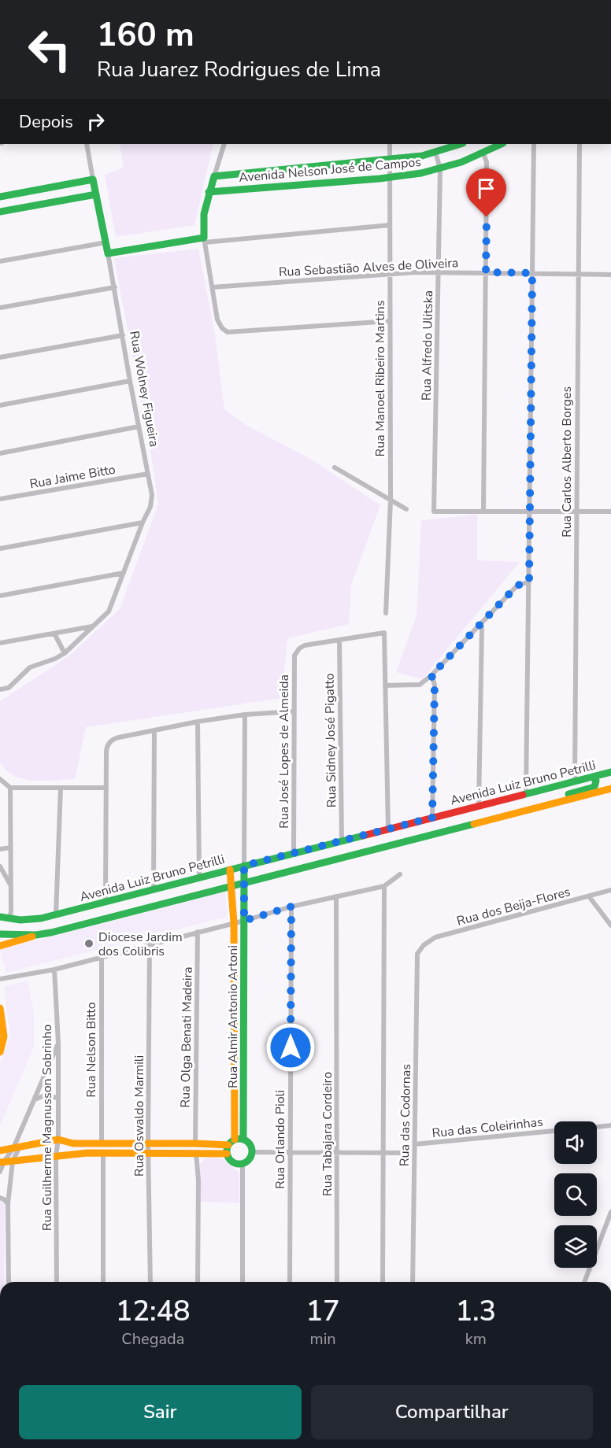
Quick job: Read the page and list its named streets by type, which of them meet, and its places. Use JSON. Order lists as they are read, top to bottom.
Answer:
{
  "streets": {
    "street": [
      "Avenida Nelson José de Campos",
      "Rua Sebastião Alves de Oliveira",
      "Rua Alfredo Ulitska",
      "Rua Manoel Ribeiro Martins",
      "Rua Wolney Figueira",
      "Rua Carlos Alberto Borges",
      "Rua Jaime Bitto",
      "Rua Sidney José Pigatto",
      "Rua José Lopes de Almeida",
      "Avenida Luiz Bruno Petrilli",
      "Rua dos Beija-Flores",
      "Rua Almir Antonio Artoni",
      "Rua Olga Benati Madeira",
      "Rua Nelson Bitto",
      "Rua das Codornas",
      "Rua Oswaldo Marmili",
      "Rua das Coleirinhas",
      "Rua Guilherme Magnusson Sobrinho",
      "Rua Tabajara Cordeiro",
      "Rua Orlando Pioli"
    ]
  },
  "crossings": [
    ["Avenida Nelson José de Campos", "Rua Alfredo Ulitska"],
    ["Avenida Nelson José de Campos", "Rua Manoel Ribeiro Martins"],
    ["Rua Sebastião Alves de Oliveira", "Rua Alfredo Ulitska"],
    ["Rua Sebastião Alves de Oliveira", "Rua Manoel Ribeiro Martins"],
    ["Rua Sebastião Alves de Oliveira", "Rua Carlos Alberto Borges"],
    ["Rua Wolney Figueira", "Rua Jaime Bitto"],
    ["Rua Carlos Alberto Borges", "Avenida Luiz Bruno Petrilli"],
    ["Rua Sidney José Pigatto", "Rua José Lopes de Almeida"],
    ["Rua Sidney José Pigatto", "Avenida Luiz Bruno Petrilli"],
    ["Rua José Lopes de Almeida", "Avenida Luiz Bruno Petrilli"],
    ["Avenida Luiz Bruno Petrilli", "Rua Almir Antonio Artoni"],
    ["Rua dos Beija-Flores", "Rua das Codornas"],
    ["Rua das Codornas", "Rua das Coleirinhas"]
  ],
  "places": ["Diocese Jardim dos Colibris"],
  "page": {
    "turn": ["160 m", "Rua Juarez Rodrigues de Lima"],
    "then": "Depois",
    "eta": [
      "12:48",
      "Chegada",
      "17",
      "min",
      "1.3",
      "km"
    ],
    "buttons": ["Sair", "Compartilhar"]
  }
}
